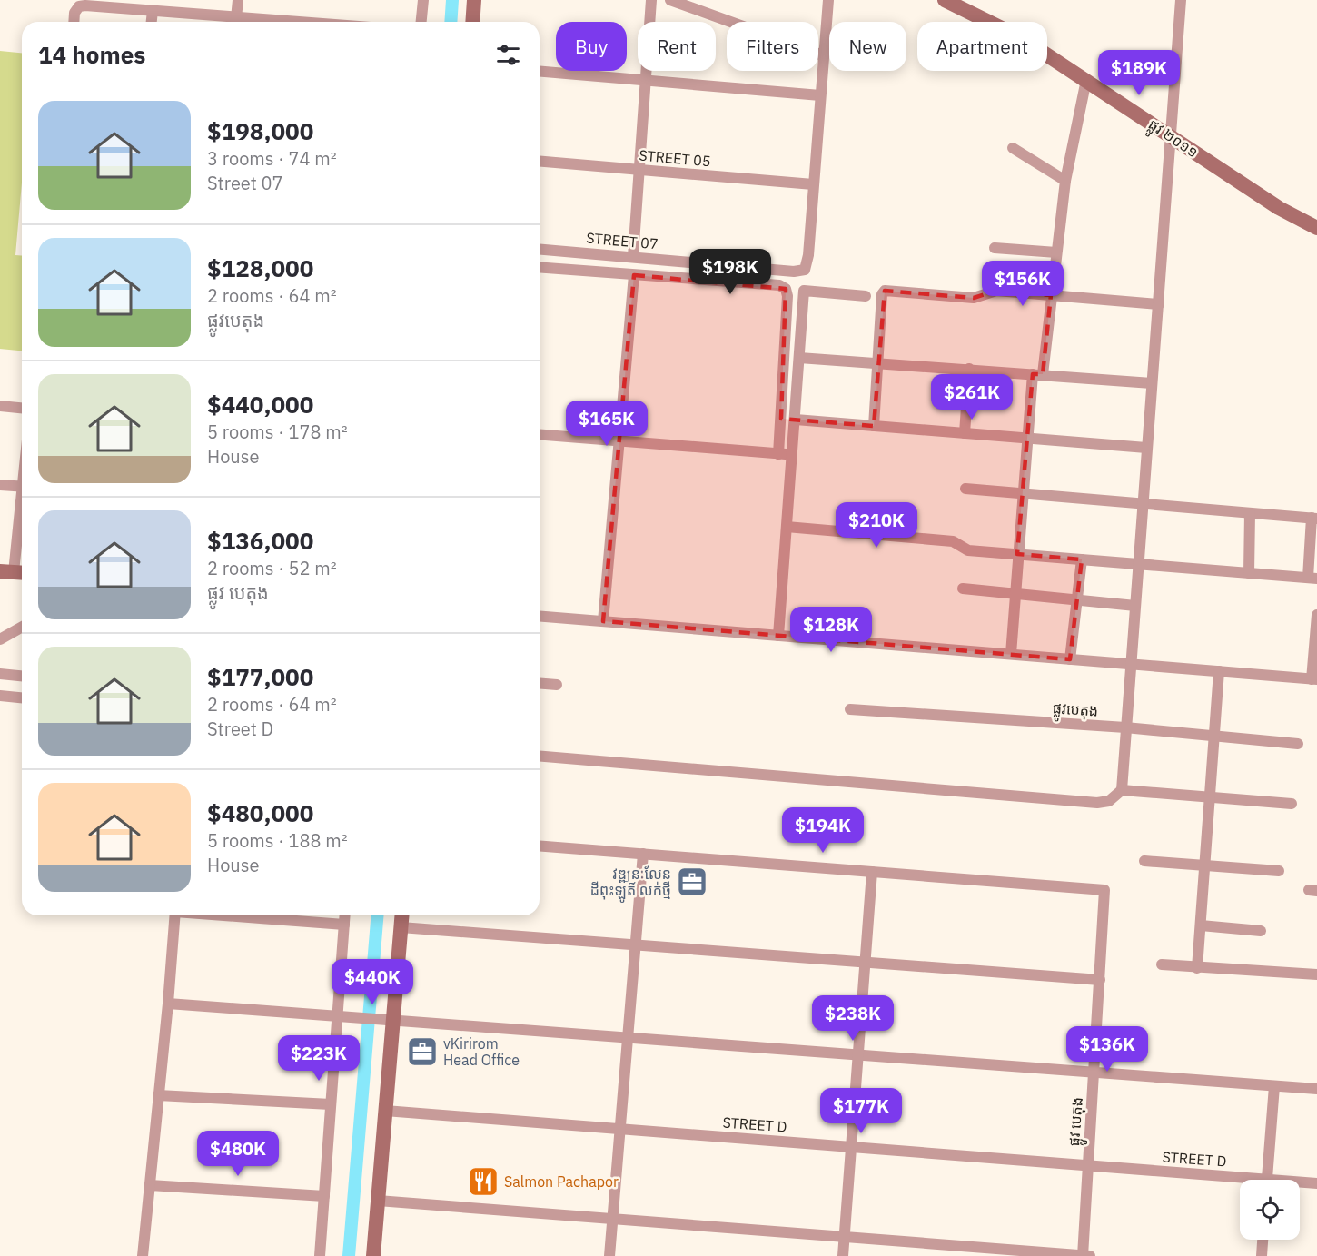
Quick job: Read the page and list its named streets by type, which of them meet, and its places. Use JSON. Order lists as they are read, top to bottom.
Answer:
{
  "streets": {
    "main road": ["ផ្លូវ ២០១១"],
    "street": [
      "STREET 05",
      "STREET 07",
      "ផ្លូវបេតុង",
      "ផ្លូវ បេតុង",
      "STREET D"
    ]
  },
  "crossings": [
    ["STREET 05", "STREET 07"],
    ["ផ្លូវ បេតុង", "STREET D"]
  ],
  "places": {
    "office": ["វឌ្ឍនៈលែន ដីពុះឡូតិ៍ លក់ថ្មី", "vKirirom Head Office"],
    "restaurant": ["Salmon Pachapor"]
  },
  "page": {
    "chip": [
      "Buy",
      "Rent",
      "Filters",
      "New",
      "Apartment"
    ],
    "heading": "14 homes",
    "price": [
      "$189K",
      "$198K",
      "$156K",
      "$261K",
      "$165K",
      "$210K",
      "$128K",
      "$194K",
      "$440K",
      "$238K",
      "$136K",
      "$223K",
      "$177K",
      "$480K"
    ],
    "list": [
      {
        "name": "$198,000",
        "note": "3 rooms · 74 m² · Street 07"
      },
      {
        "name": "$128,000",
        "note": "2 rooms · 64 m² · ផ្លូវបេតុង"
      },
      {
        "name": "$440,000",
        "note": "5 rooms · 178 m² · House"
      },
      {
        "name": "$136,000",
        "note": "2 rooms · 52 m² · ផ្លូវ បេតុង"
      },
      {
        "name": "$177,000",
        "note": "2 rooms · 64 m² · Street D"
      },
      {
        "name": "$480,000",
        "note": "5 rooms · 188 m² · House"
      }
    ]
  }
}
